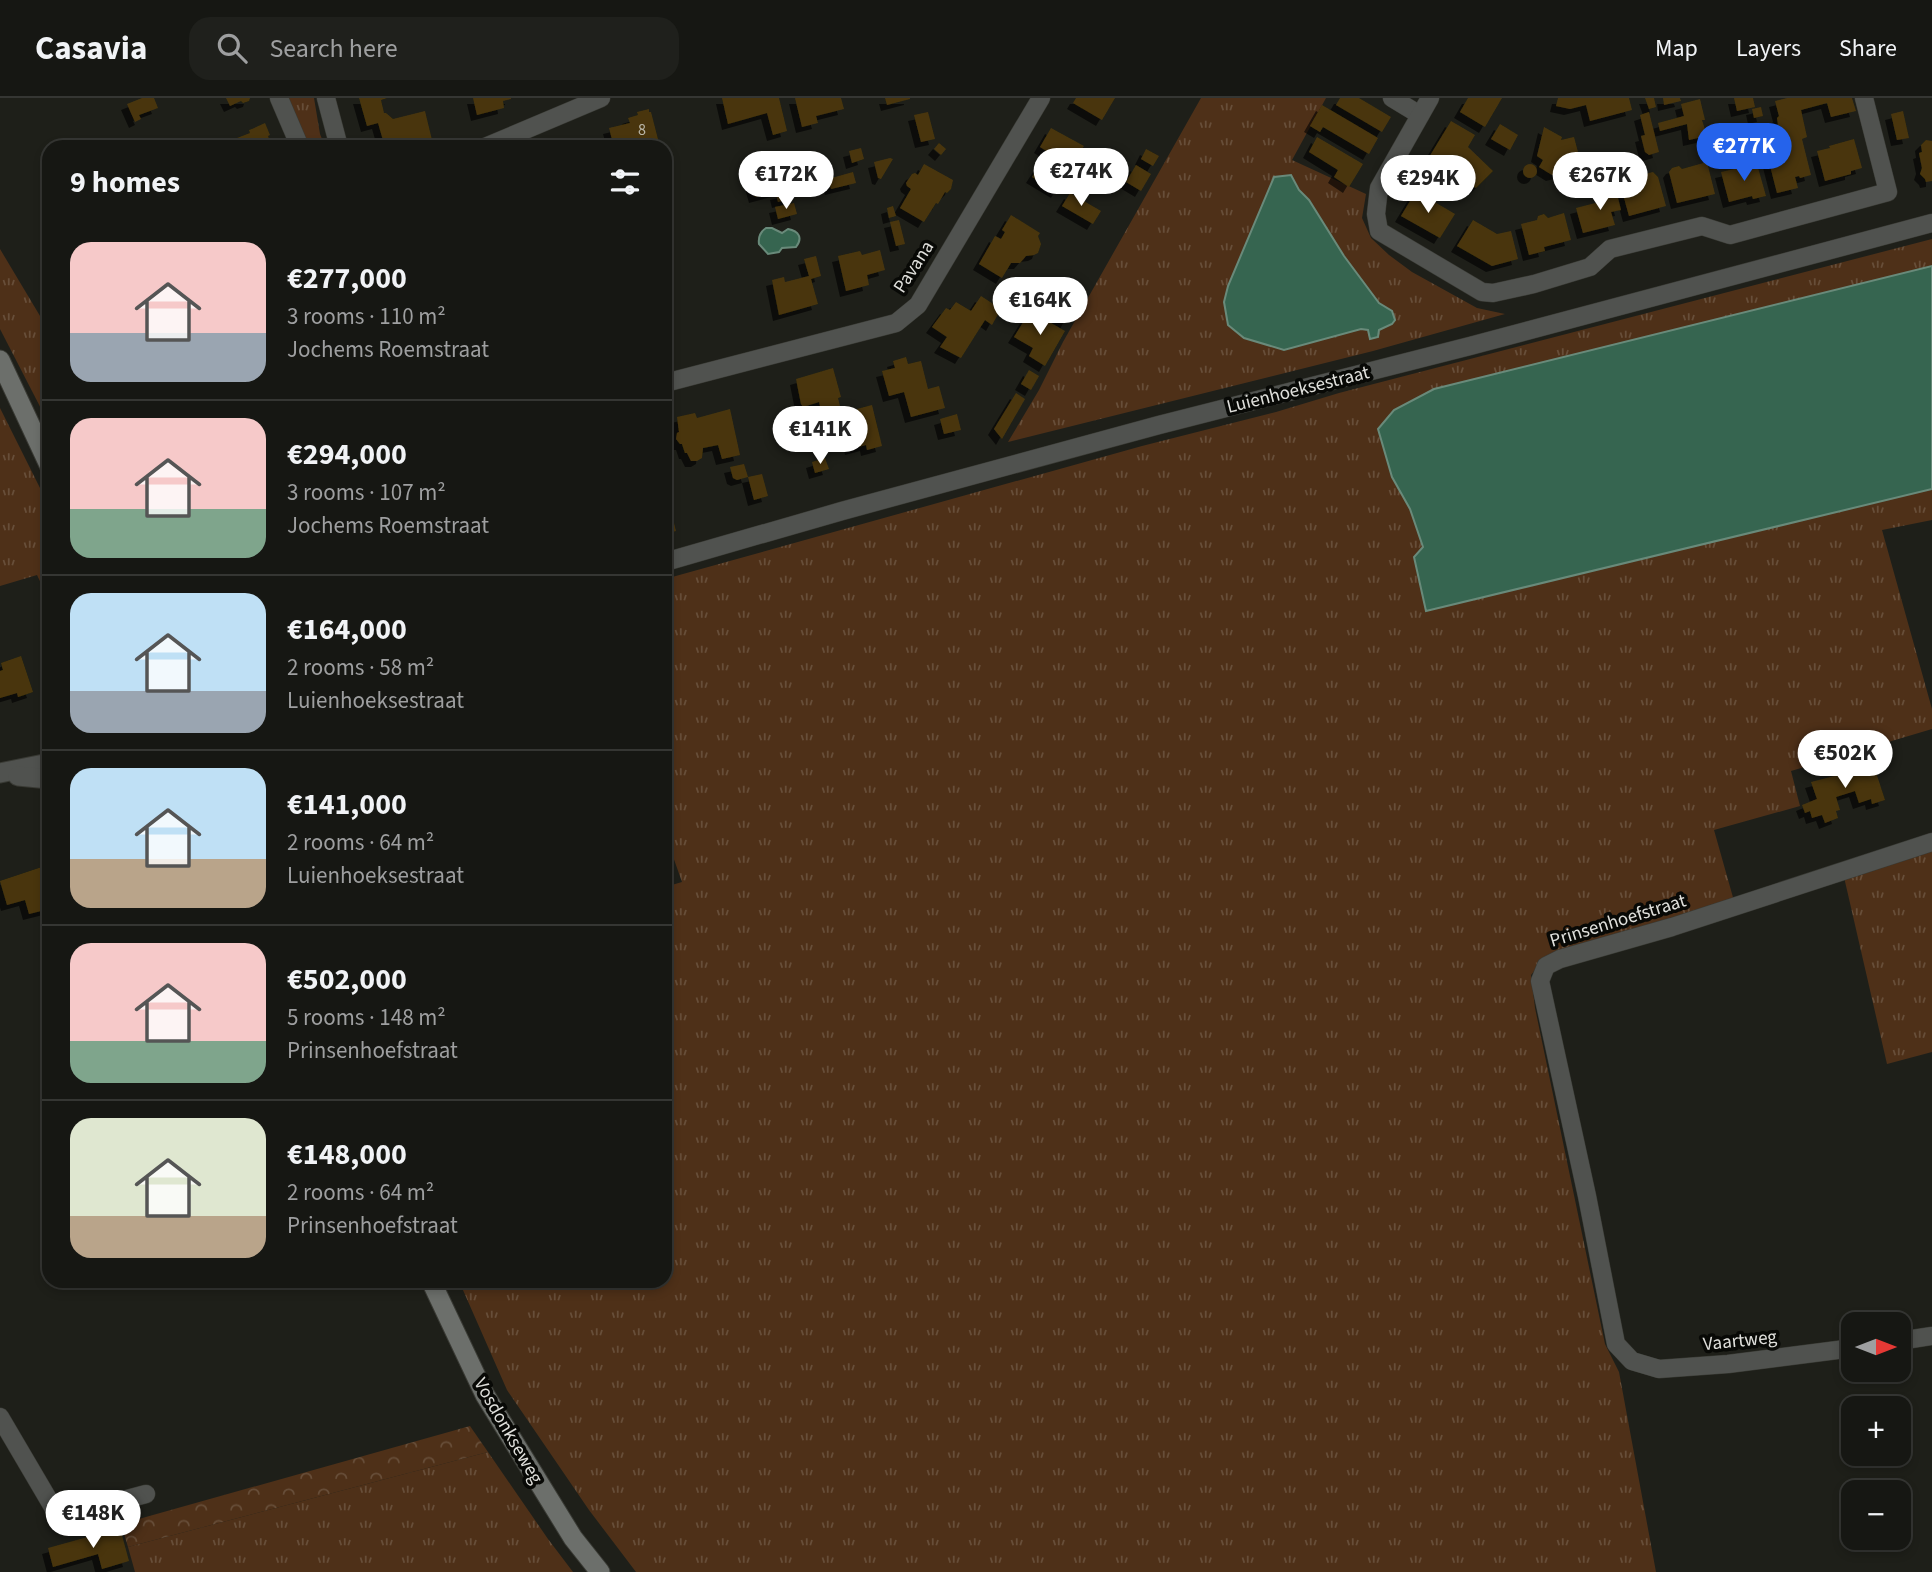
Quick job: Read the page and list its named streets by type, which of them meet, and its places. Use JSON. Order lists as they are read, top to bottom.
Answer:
{
  "streets": {
    "main road": ["Vosdonkseweg"],
    "street": [
      "Pavana",
      "Luienhoeksestraat",
      "Prinsenhoefstraat",
      "Vaartweg"
    ]
  },
  "crossings": [
    ["Prinsenhoefstraat", "Vaartweg"]
  ],
  "house_numbers": ["8"],
  "north": "right",
  "page": {
    "header": "Casavia",
    "search": "Search here",
    "nav": ["Map", "Layers", "Share"],
    "price": [
      "€277K",
      "€274K",
      "€172K",
      "€267K",
      "€294K",
      "€164K",
      "€141K",
      "€502K",
      "€148K"
    ],
    "heading": "9 homes",
    "list": [
      {
        "name": "€277,000",
        "note": "3 rooms · 110 m² · Jochems Roemstraat"
      },
      {
        "name": "€294,000",
        "note": "3 rooms · 107 m² · Jochems Roemstraat"
      },
      {
        "name": "€164,000",
        "note": "2 rooms · 58 m² · Luienhoeksestraat"
      },
      {
        "name": "€141,000",
        "note": "2 rooms · 64 m² · Luienhoeksestraat"
      },
      {
        "name": "€502,000",
        "note": "5 rooms · 148 m² · Prinsenhoefstraat"
      },
      {
        "name": "€148,000",
        "note": "2 rooms · 64 m² · Prinsenhoefstraat"
      }
    ],
    "map_buttons": ["+", "−"]
  }
}
